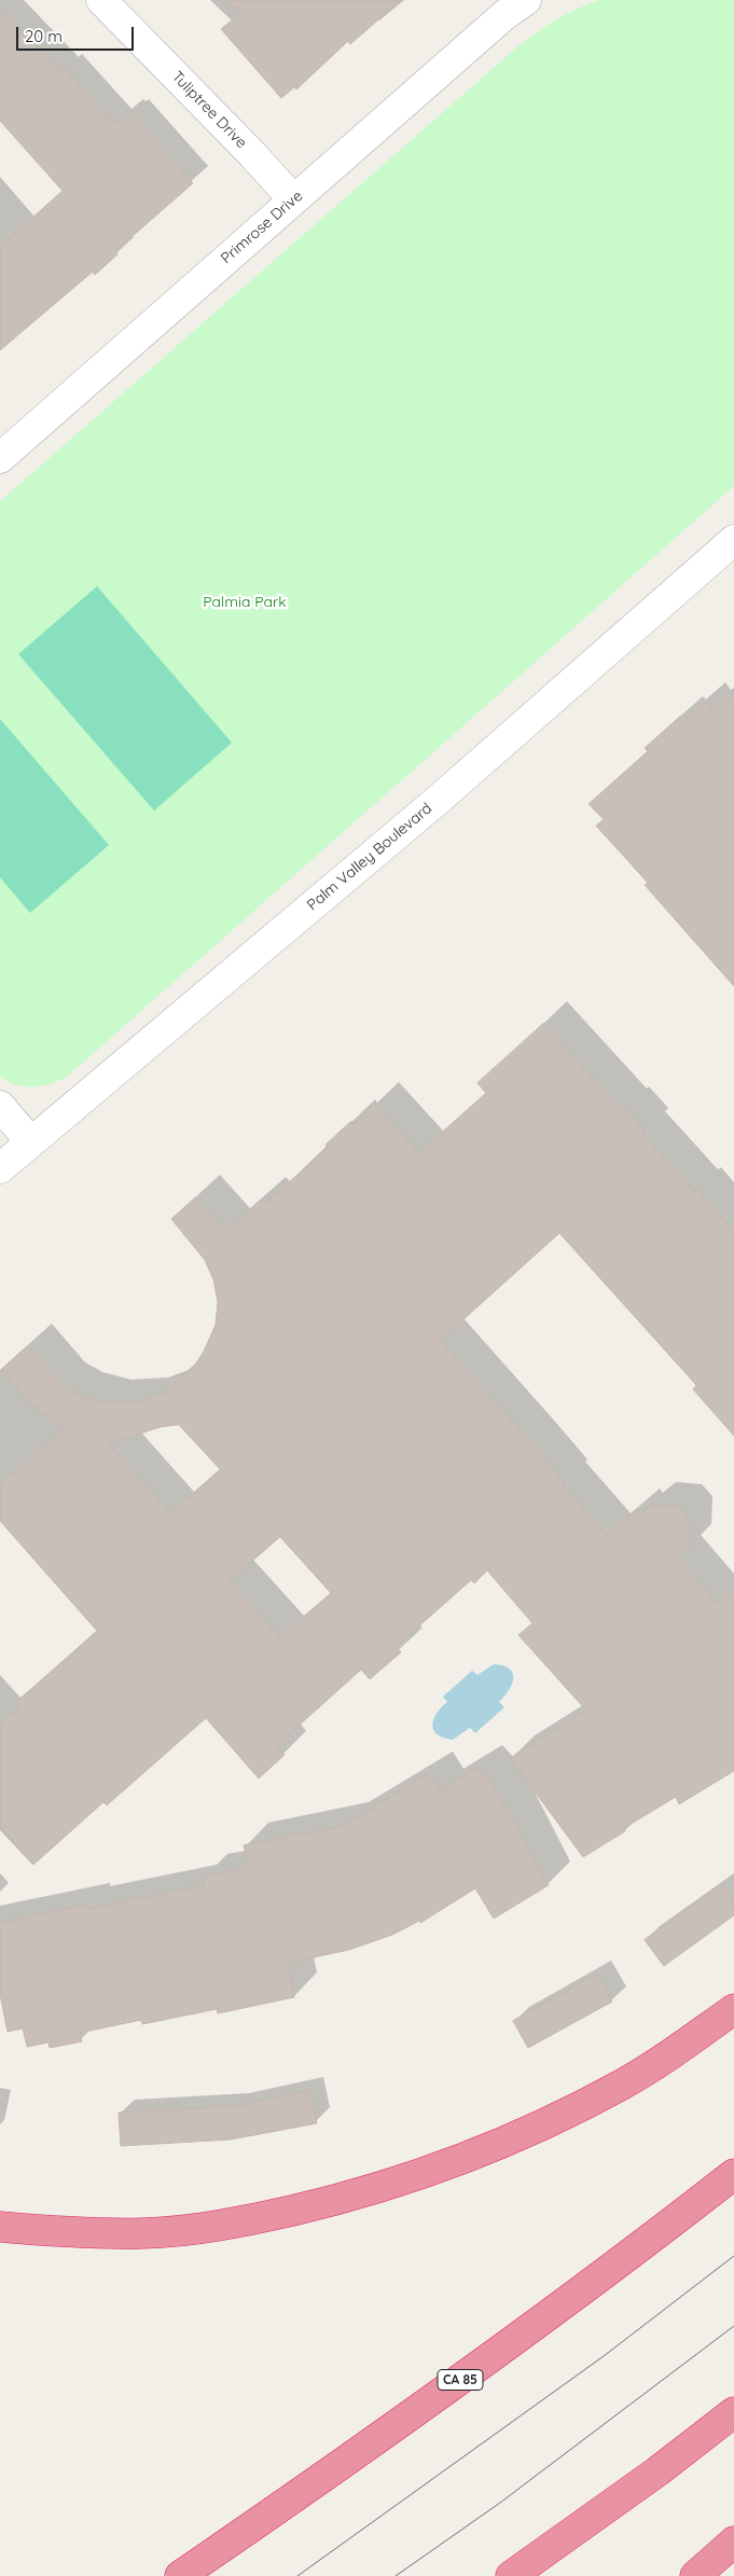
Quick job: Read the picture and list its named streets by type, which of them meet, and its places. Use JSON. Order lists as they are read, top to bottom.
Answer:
{
  "streets": {
    "highway": ["CA 85"],
    "street": ["Tuliptree Drive", "Primrose Drive", "Palm Valley Boulevard"]
  },
  "crossings": [
    ["Tuliptree Drive", "Primrose Drive"]
  ],
  "parks": ["Palmia Park"],
  "scale_bar": "20 m"
}
